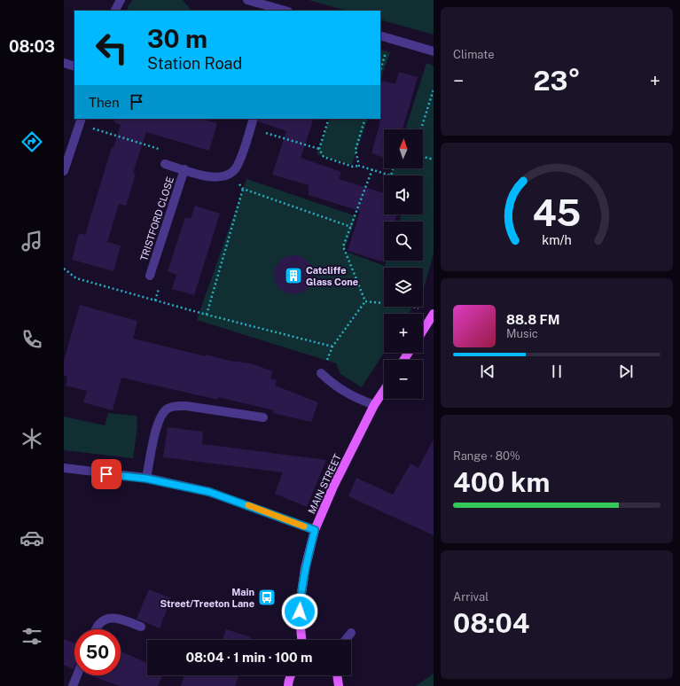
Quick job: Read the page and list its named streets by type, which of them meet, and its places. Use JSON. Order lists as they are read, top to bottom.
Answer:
{
  "streets": {
    "main road": ["MAIN STREET"],
    "street": ["TRISTFORD CLOSE"]
  },
  "places": {
    "building": ["Catcliffe Glass Cone"],
    "bus stop": ["Main Street/Treeton Lane"]
  },
  "north": "top",
  "page": {
    "tabs": "08:03",
    "tile": [
      "Climate",
      ["Range · 80%", "400 km"],
      ["Arrival", "08:04"]
    ],
    "turn": ["30 m", "Station Road"],
    "heat": ["−", "23°", "+"],
    "then": "Then",
    "map_buttons": ["+", "−"],
    "song": ["88.8 FM", "Music"],
    "limit": "50",
    "trip": "08:04 · 1 min · 100 m",
    "gauge": ["45", "km/h"]
  }
}
